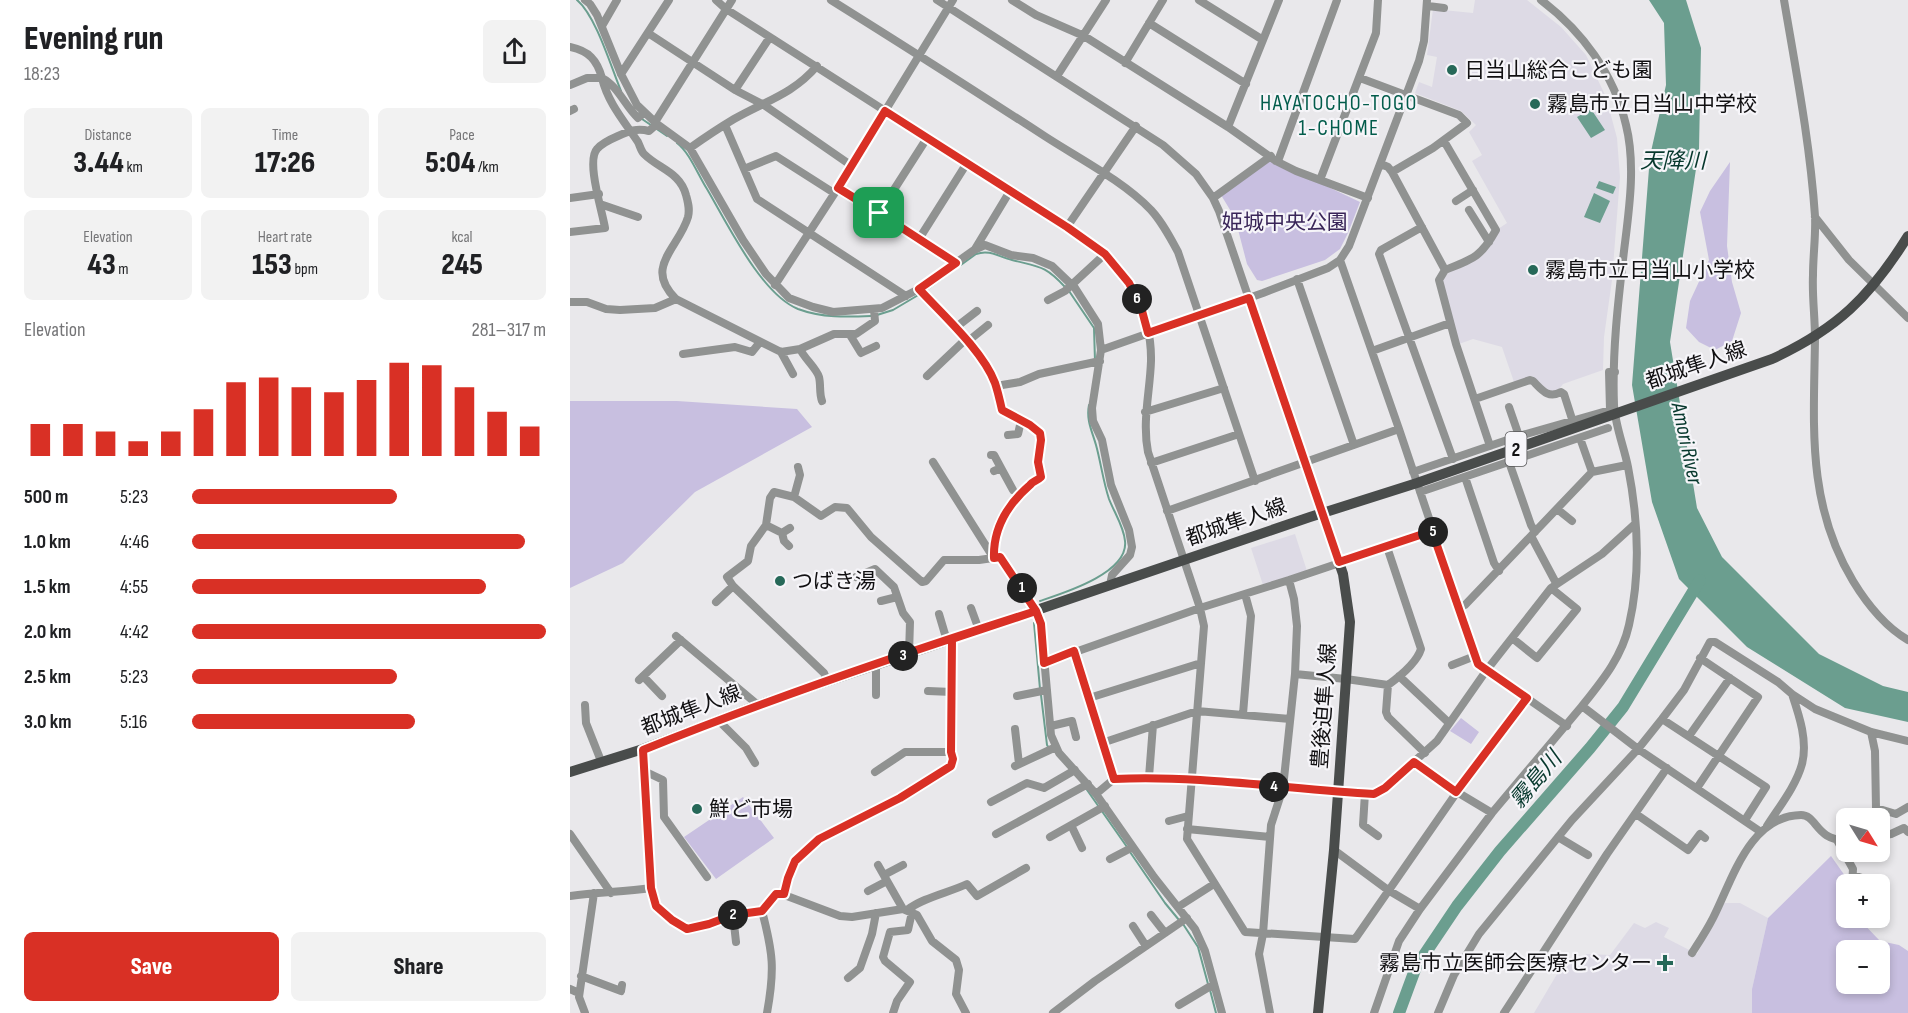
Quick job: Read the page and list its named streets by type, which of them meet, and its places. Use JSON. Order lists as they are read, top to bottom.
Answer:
{
  "streets": {
    "main road": ["都城隼人線", "2", "豊後迫隼人線"]
  },
  "crossings": [
    ["都城隼人線", "豊後迫隼人線"]
  ],
  "districts": ["HAYATOCHO-TOGO 1-CHOME"],
  "water": ["天降川", "Amori River", "霧島川"],
  "parks": ["姫城中央公園"],
  "places": {
    "other": [
      "日当山総合こども園",
      "霧島市立日当山中学校",
      "霧島市立日当山小学校",
      "つばき湯",
      "鮮ど市場"
    ],
    "health": ["霧島市立医師会医療センター"]
  },
  "north": "bottom right",
  "page": {
    "heading": ["Evening run", "18:23"],
    "stats": [
      ["Distance", "3.44 km"],
      ["Time", "17:26"],
      ["Pace", "5:04 /km"],
      ["Elevation", "43 m"],
      ["Heart rate", "153 bpm"],
      ["kcal", "245"]
    ],
    "pins": [
      "6",
      "5",
      "1",
      "3",
      "4",
      "2"
    ],
    "chart": ["Elevation", "281–317 m"],
    "list": [
      {
        "name": "500 m",
        "note": "5:23"
      },
      {
        "name": "1.0 km",
        "note": "4:46"
      },
      {
        "name": "1.5 km",
        "note": "4:55"
      },
      {
        "name": "2.0 km",
        "note": "4:42"
      },
      {
        "name": "2.5 km",
        "note": "5:23"
      },
      {
        "name": "3.0 km",
        "note": "5:16"
      }
    ],
    "map_buttons": ["+", "−"],
    "buttons": ["Save", "Share"]
  }
}
